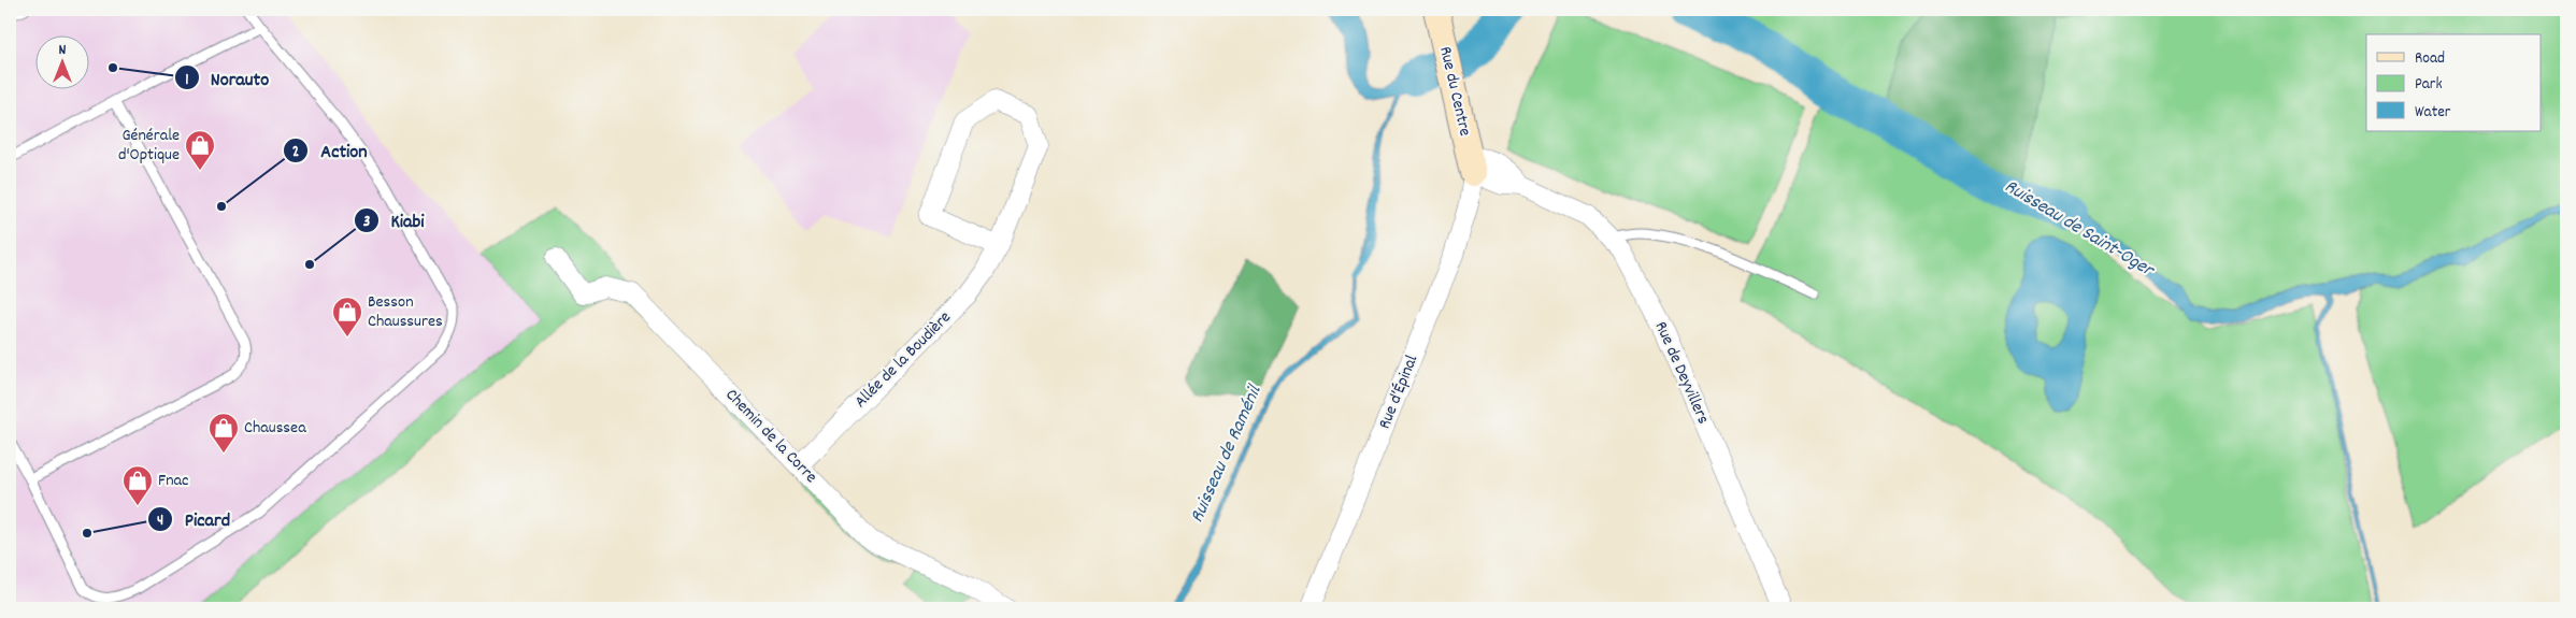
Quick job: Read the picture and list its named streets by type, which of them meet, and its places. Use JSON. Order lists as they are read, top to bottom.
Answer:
{
  "streets": {
    "street": [
      "Rue du Centre",
      "Allée de la Boudière",
      "Rue de Deyvillers",
      "Rue d’Épinal",
      "Chemin de la Corre"
    ]
  },
  "crossings": [
    ["Rue du Centre", "Rue de Deyvillers"],
    ["Rue du Centre", "Rue d’Épinal"],
    ["Allée de la Boudière", "Chemin de la Corre"],
    ["Rue de Deyvillers", "Rue d’Épinal"]
  ],
  "water": ["Ruisseau de Saint-Oger", "Ruisseau de Raménil"],
  "places": {
    "other": [
      "Norauto",
      "Action",
      "Kiabi",
      "Picard"
    ],
    "shop": [
      "Générale d'Optique",
      "Besson Chaussures",
      "Chaussea",
      "Fnac"
    ]
  },
  "legend": ["Road", "Park", "Water"],
  "north": "top"
}
